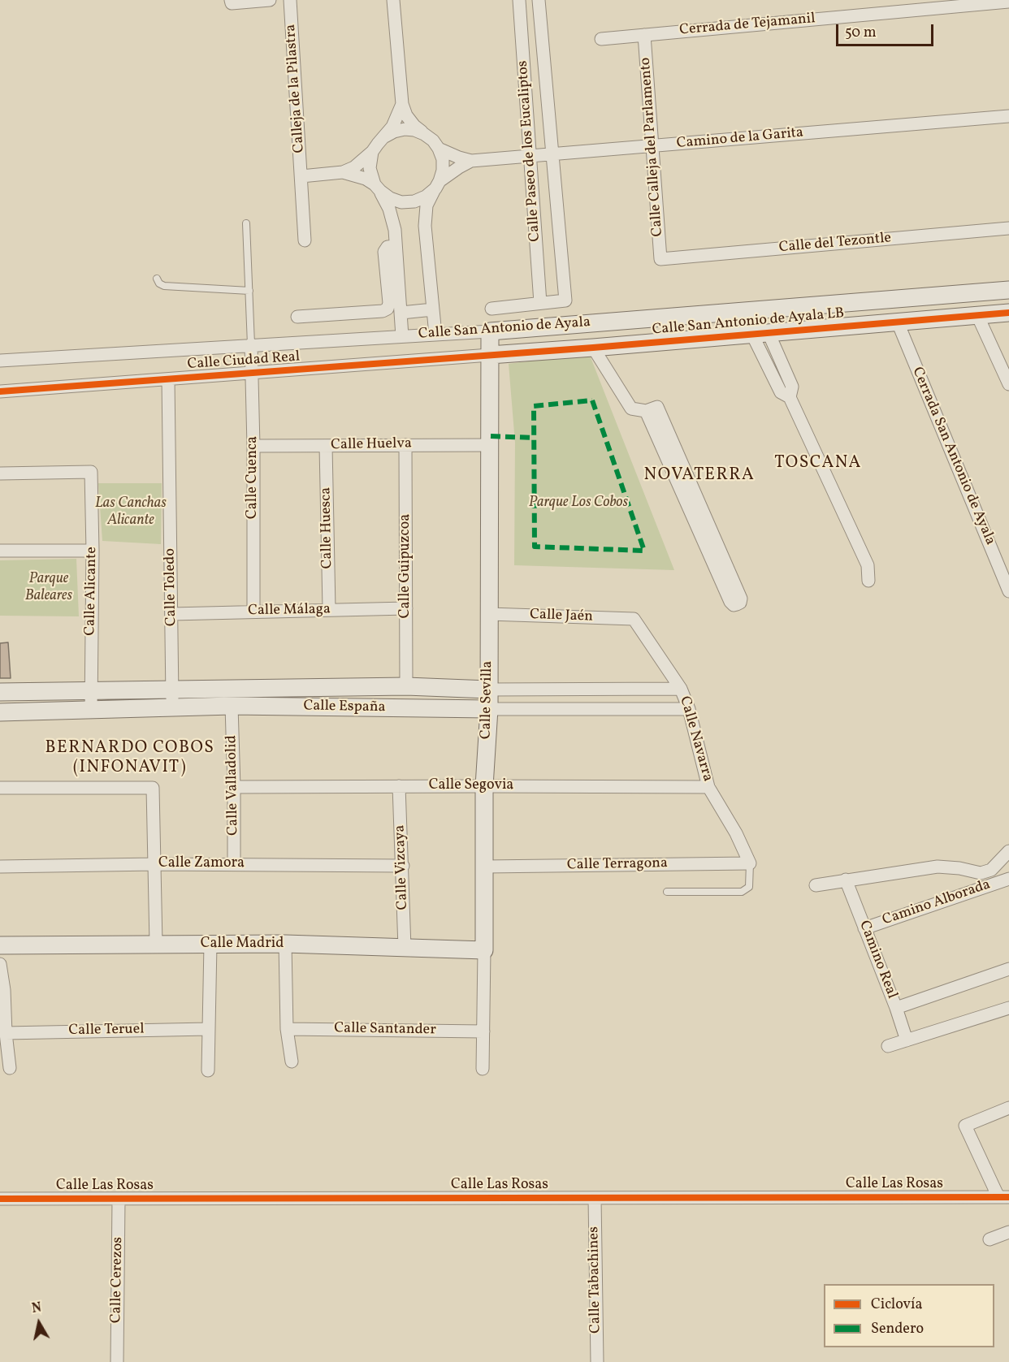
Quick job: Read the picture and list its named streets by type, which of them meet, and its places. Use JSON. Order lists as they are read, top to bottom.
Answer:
{
  "streets": {
    "street": [
      "Cerrada de Tejamanil",
      "Calleja de la Pilastra",
      "Camino de la Garita",
      "Calle Calleja del Parlamento",
      "Calle Paseo de los Eucaliptos",
      "Calle del Tezontle",
      "Calle San Antonio de Ayala LB",
      "Calle San Antonio de Ayala",
      "Calle Ciudad Real",
      "Calle Huelva",
      "Cerrada San Antonio de Ayala",
      "Calle Cuenca",
      "Calle Huesca",
      "Calle Guipuzcoa",
      "Calle Toledo",
      "Calle Alicante",
      "Calle Málaga",
      "Calle Jaén",
      "Calle Sevilla",
      "Calle España",
      "Calle Navarra",
      "Calle Valladolid",
      "Calle Segovia",
      "Calle Zamora",
      "Calle Terragona",
      "Calle Vizcaya",
      "Camino Alborada",
      "Calle Madrid",
      "Camino Real",
      "Calle Santander",
      "Calle Teruel",
      "Calle Las Rosas",
      "Calle Cerezos",
      "Calle Tabachines"
    ]
  },
  "crossings": [
    ["Cerrada de Tejamanil", "Calle Calleja del Parlamento"],
    ["Camino de la Garita", "Calle Calleja del Parlamento"],
    ["Camino de la Garita", "Calle Paseo de los Eucaliptos"],
    ["Calle Calleja del Parlamento", "Calle del Tezontle"],
    ["Calle San Antonio de Ayala LB", "Calle Ciudad Real"],
    ["Calle San Antonio de Ayala LB", "Cerrada San Antonio de Ayala"],
    ["Calle San Antonio de Ayala LB", "Calle Sevilla"],
    ["Calle San Antonio de Ayala", "Calle Cuenca"],
    ["Calle San Antonio de Ayala", "Calle Sevilla"],
    ["Calle Ciudad Real", "Calle Cuenca"],
    ["Calle Ciudad Real", "Calle Toledo"],
    ["Calle Ciudad Real", "Calle Sevilla"],
    ["Calle Huelva", "Calle Cuenca"],
    ["Calle Huelva", "Calle Huesca"],
    ["Calle Huelva", "Calle Guipuzcoa"],
    ["Calle Huelva", "Calle Sevilla"],
    ["Calle Cuenca", "Calle Málaga"],
    ["Calle Huesca", "Calle Málaga"],
    ["Calle Guipuzcoa", "Calle Málaga"],
    ["Calle Guipuzcoa", "Calle España"],
    ["Calle Toledo", "Calle Málaga"],
    ["Calle Toledo", "Calle España"],
    ["Calle Alicante", "Calle España"],
    ["Calle Jaén", "Calle Sevilla"],
    ["Calle Jaén", "Calle Navarra"],
    ["Calle Sevilla", "Calle España"],
    ["Calle Sevilla", "Calle Segovia"],
    ["Calle Sevilla", "Calle Terragona"],
    ["Calle Sevilla", "Calle Madrid"],
    ["Calle Sevilla", "Calle Santander"],
    ["Calle España", "Calle Navarra"],
    ["Calle España", "Calle Valladolid"],
    ["Calle Navarra", "Calle Segovia"],
    ["Calle Navarra", "Calle Terragona"],
    ["Calle Valladolid", "Calle Segovia"],
    ["Calle Valladolid", "Calle Zamora"],
    ["Calle Segovia", "Calle Vizcaya"],
    ["Calle Zamora", "Calle Vizcaya"],
    ["Calle Vizcaya", "Calle Madrid"],
    ["Camino Alborada", "Camino Real"],
    ["Calle Las Rosas", "Calle Cerezos"],
    ["Calle Las Rosas", "Calle Tabachines"]
  ],
  "districts": ["TOSCANA", "NOVATERRA", "BERNARDO COBOS (INFONAVIT)"],
  "parks": ["Parque Los Cobos", "Las Canchas Alicante", "Parque Baleares"],
  "legend": ["Ciclovía", "Sendero"],
  "scale_bar": "50 m",
  "north": "top"
}
